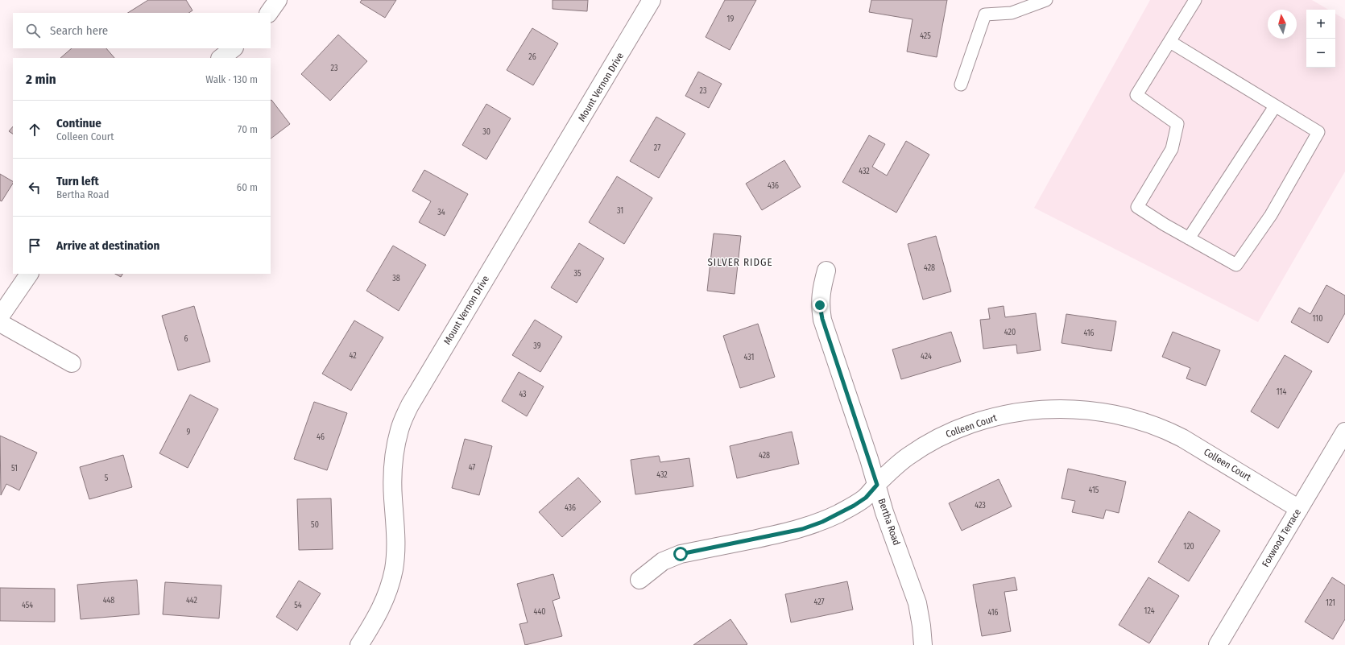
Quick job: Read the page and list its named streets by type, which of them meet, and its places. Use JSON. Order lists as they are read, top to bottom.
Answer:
{
  "streets": {
    "street": [
      "Mount Vernon Drive",
      "Colleen Court",
      "Bertha Road",
      "Foxwood Terrace"
    ]
  },
  "crossings": [
    ["Colleen Court", "Bertha Road"],
    ["Colleen Court", "Foxwood Terrace"]
  ],
  "districts": ["SILVER RIDGE"],
  "house_numbers": [
    "19",
    "425",
    "26",
    "23",
    "23",
    "30",
    "27",
    "432",
    "436",
    "31",
    "34",
    "428",
    "35",
    "38",
    "110",
    "420",
    "416",
    "6",
    "39",
    "42",
    "424",
    "431",
    "114",
    "43",
    "9",
    "46",
    "428",
    "47",
    "51",
    "432",
    "5",
    "415",
    "423",
    "436",
    "50",
    "120",
    "448",
    "442",
    "427",
    "121",
    "454",
    "54",
    "124",
    "440",
    "416"
  ],
  "north": "top",
  "page": {
    "map_buttons": ["+", "−"],
    "search": "Search here",
    "heading": ["2 min", "Walk · 130 m"],
    "list": [
      ["Continue", "Colleen Court", "70 m"],
      ["Turn left", "Bertha Road", "60 m"],
      "Arrive at destination"
    ]
  }
}
